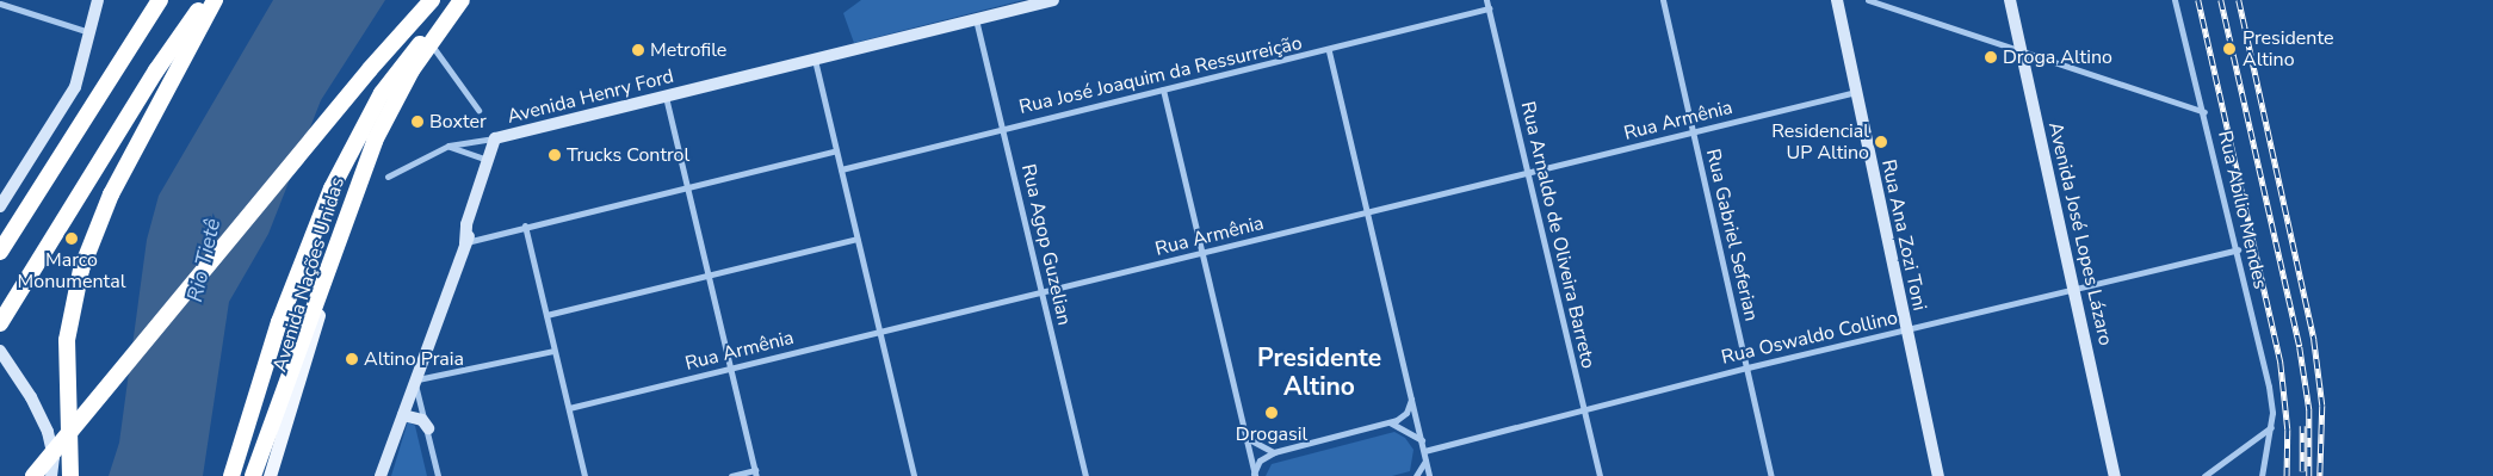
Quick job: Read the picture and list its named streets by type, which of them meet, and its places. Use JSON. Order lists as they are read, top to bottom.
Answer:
{
  "streets": {
    "highway": ["Avenida Nações Unidas"],
    "main road": ["Avenida Henry Ford", "Avenida José Lopes Lázaro", "Rua Ana Zozi Toni"],
    "street": [
      "Rua José Joaquim da Ressurreição",
      "Rua Armênia",
      "Rua Abílio Mendes",
      "Rua Arnaldo de Oliveira Barreto",
      "Rua Gabriel Seferian",
      "Rua Agop Guzelian",
      "Rua Oswaldo Collino"
    ]
  },
  "crossings": [
    ["Rua José Joaquim da Ressurreição", "Rua Arnaldo de Oliveira Barreto"],
    ["Rua José Joaquim da Ressurreição", "Rua Agop Guzelian"],
    ["Avenida Henry Ford", "Rua Agop Guzelian"],
    ["Rua Armênia", "Rua Arnaldo de Oliveira Barreto"],
    ["Rua Armênia", "Rua Gabriel Seferian"],
    ["Rua Armênia", "Rua Ana Zozi Toni"],
    ["Rua Armênia", "Rua Agop Guzelian"],
    ["Rua Abílio Mendes", "Rua Oswaldo Collino"],
    ["Avenida José Lopes Lázaro", "Rua Oswaldo Collino"],
    ["Rua Arnaldo de Oliveira Barreto", "Rua Oswaldo Collino"],
    ["Rua Gabriel Seferian", "Rua Oswaldo Collino"],
    ["Rua Ana Zozi Toni", "Rua Oswaldo Collino"]
  ],
  "districts": ["Presidente Altino"],
  "water": ["Rio Tietê"],
  "places": [
    "Presidente Altino",
    "Metrofile",
    "Droga Altino",
    "Boxter",
    "Residencial UP Altino",
    "Trucks Control",
    "Marco Monumental",
    "Altino Praia",
    "Drogasil"
  ]
}
